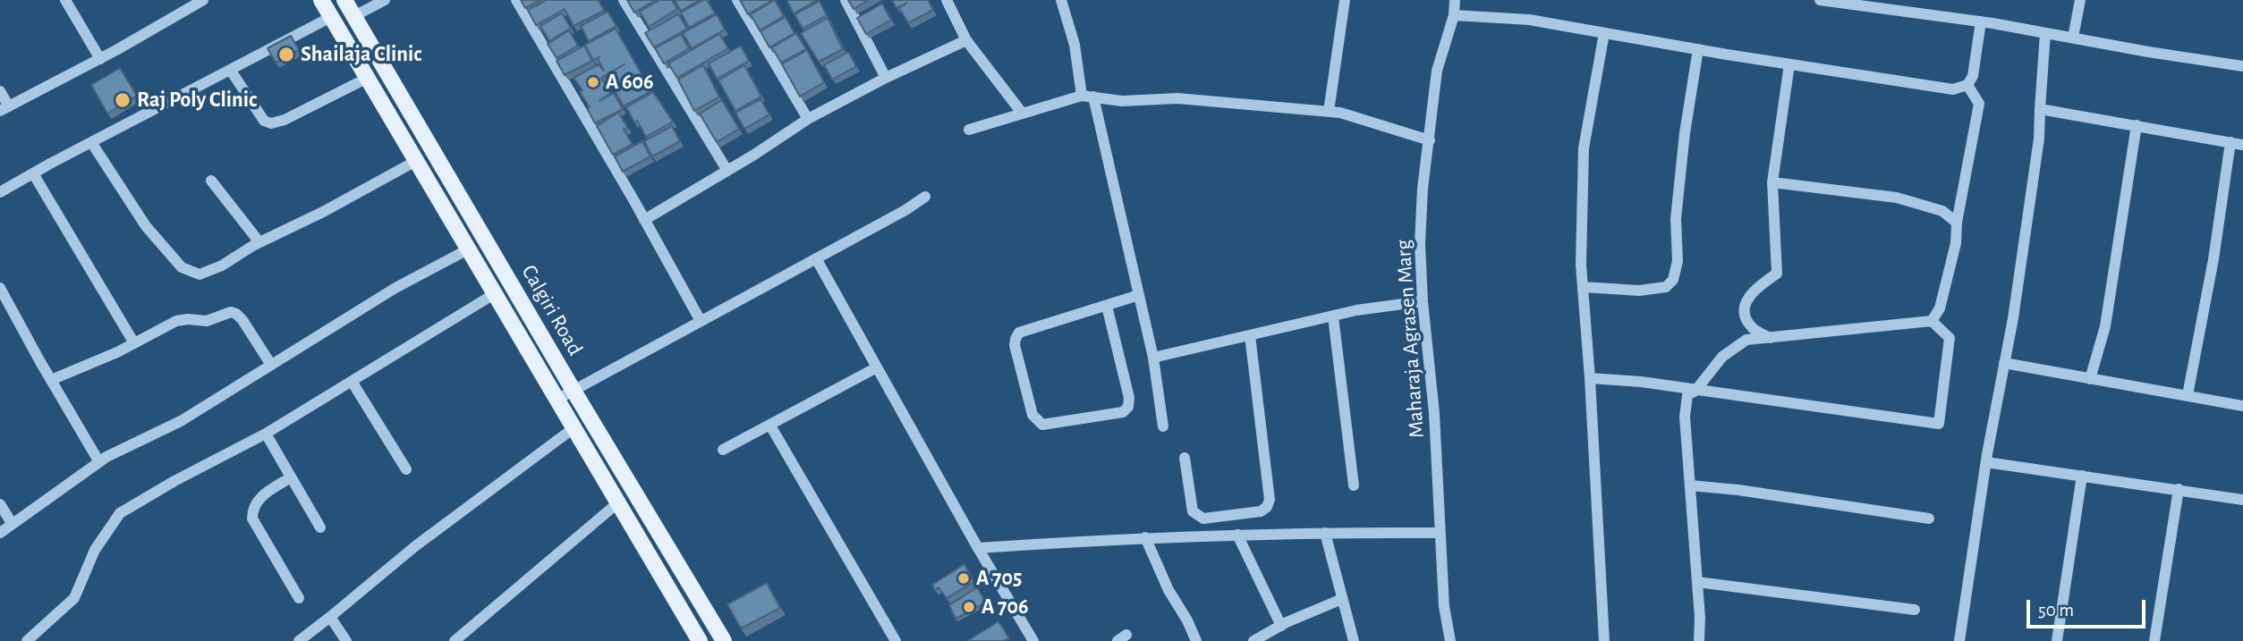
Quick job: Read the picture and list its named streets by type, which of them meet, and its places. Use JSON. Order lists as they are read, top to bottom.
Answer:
{
  "streets": {
    "main road": ["Calgiri Road"],
    "street": ["Maharaja Agrasen Marg"]
  },
  "places": [
    "Shailaja Clinic",
    "A 606",
    "Raj Poly Clinic",
    "A 705",
    "A 706"
  ],
  "scale_bar": "50 m"
}
